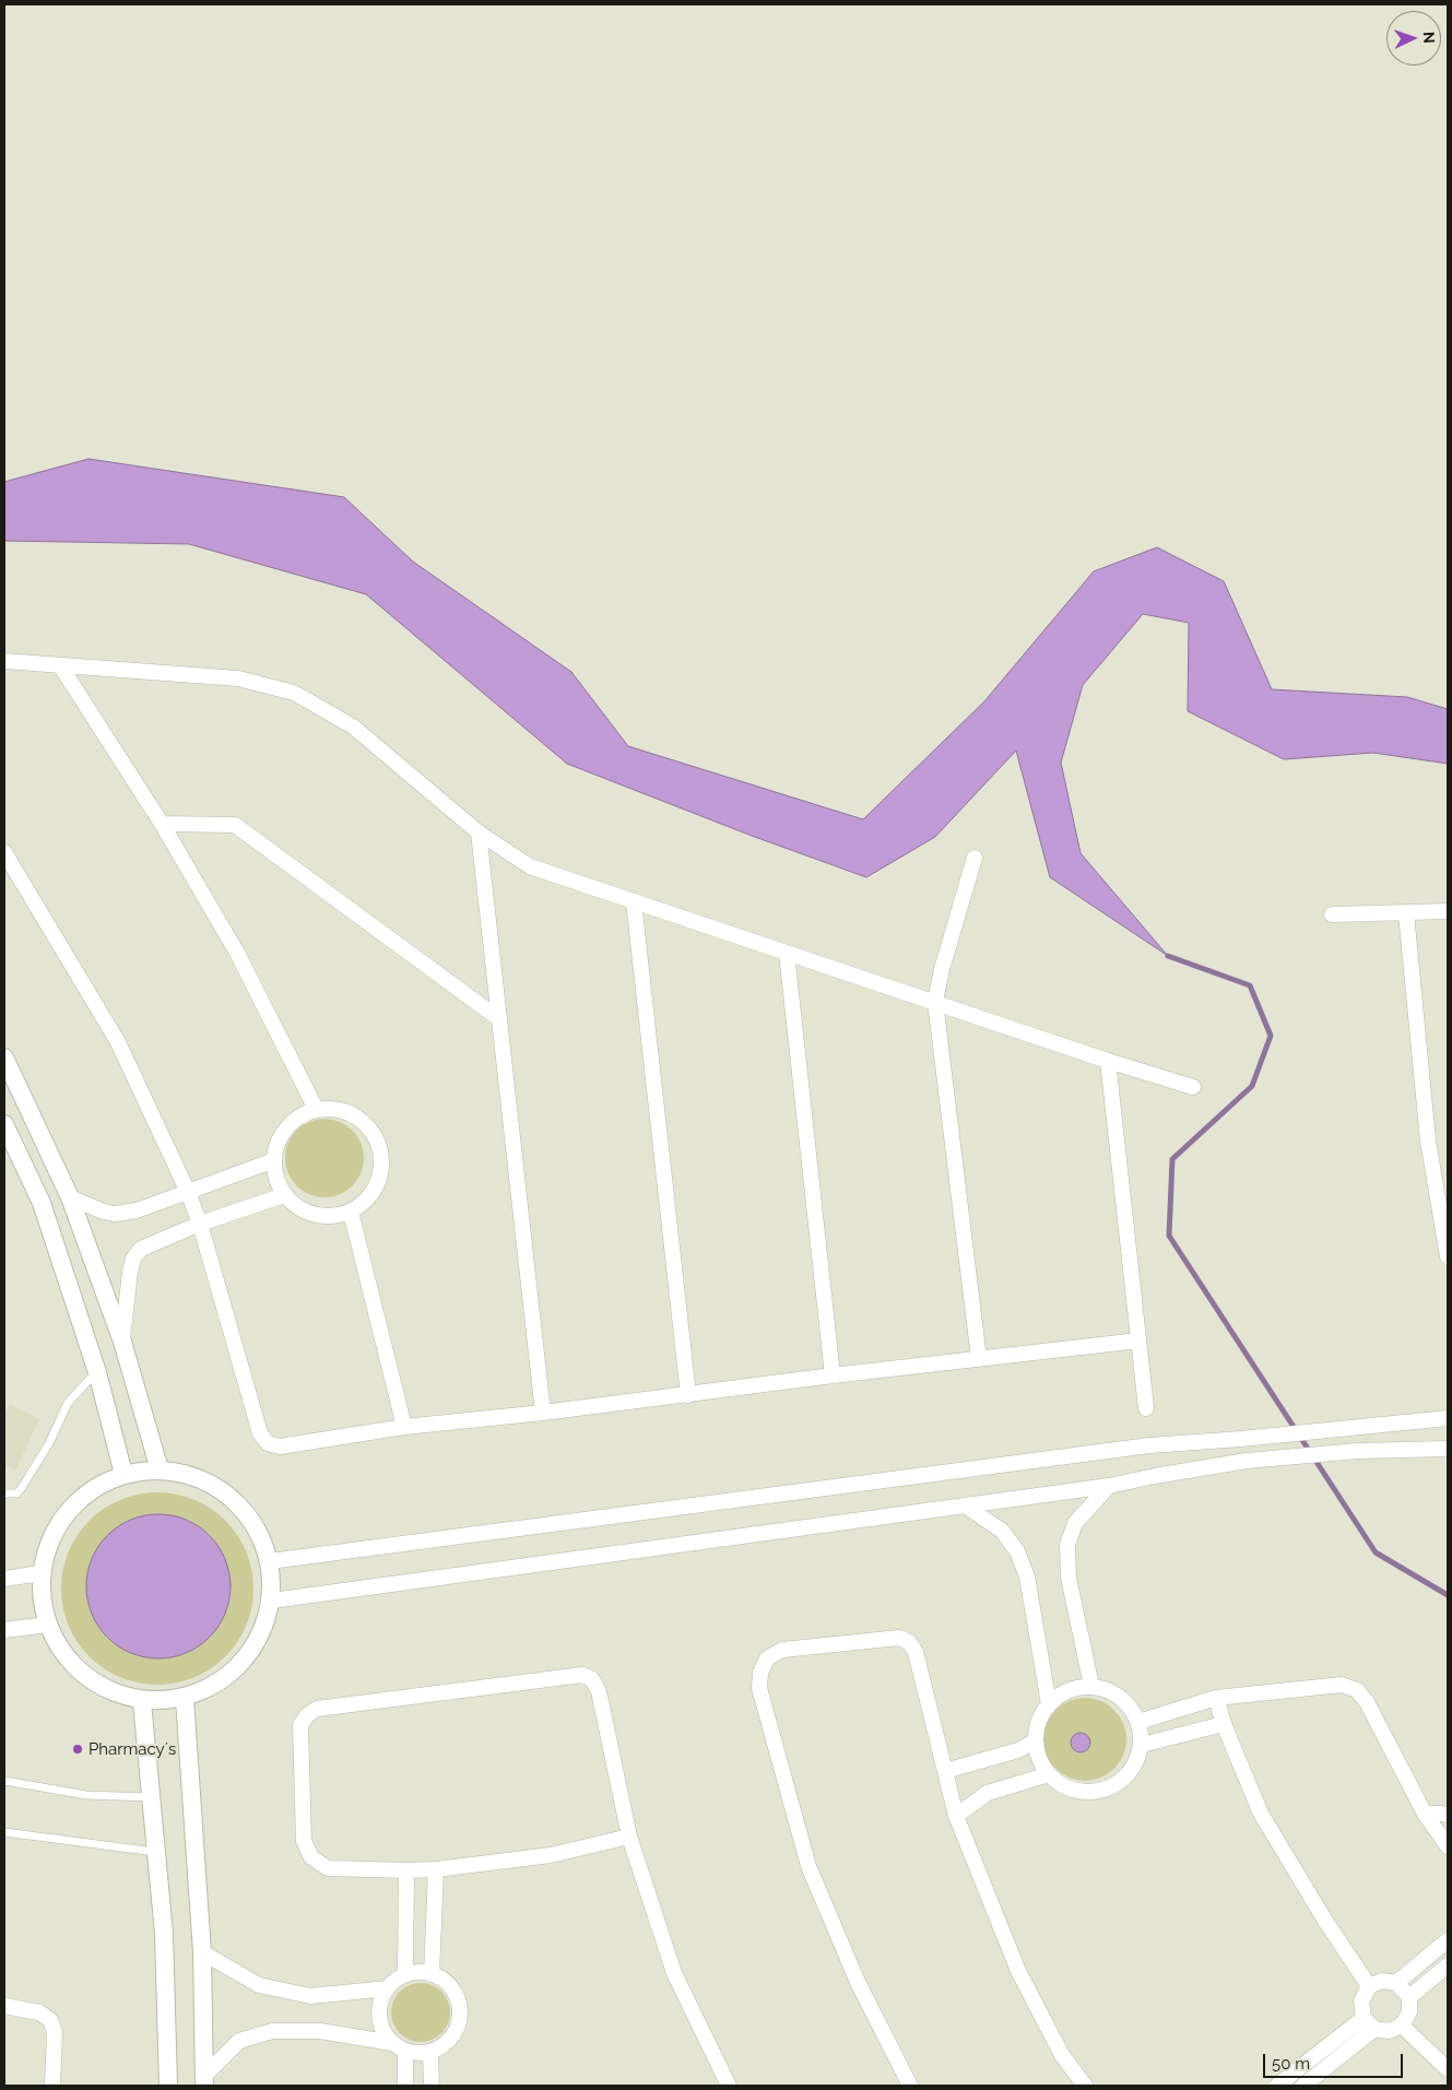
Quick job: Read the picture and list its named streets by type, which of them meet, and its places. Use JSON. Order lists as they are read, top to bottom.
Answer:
{
  "places": ["Pharmacy´s"],
  "scale_bar": "50 m",
  "north": "right"
}
